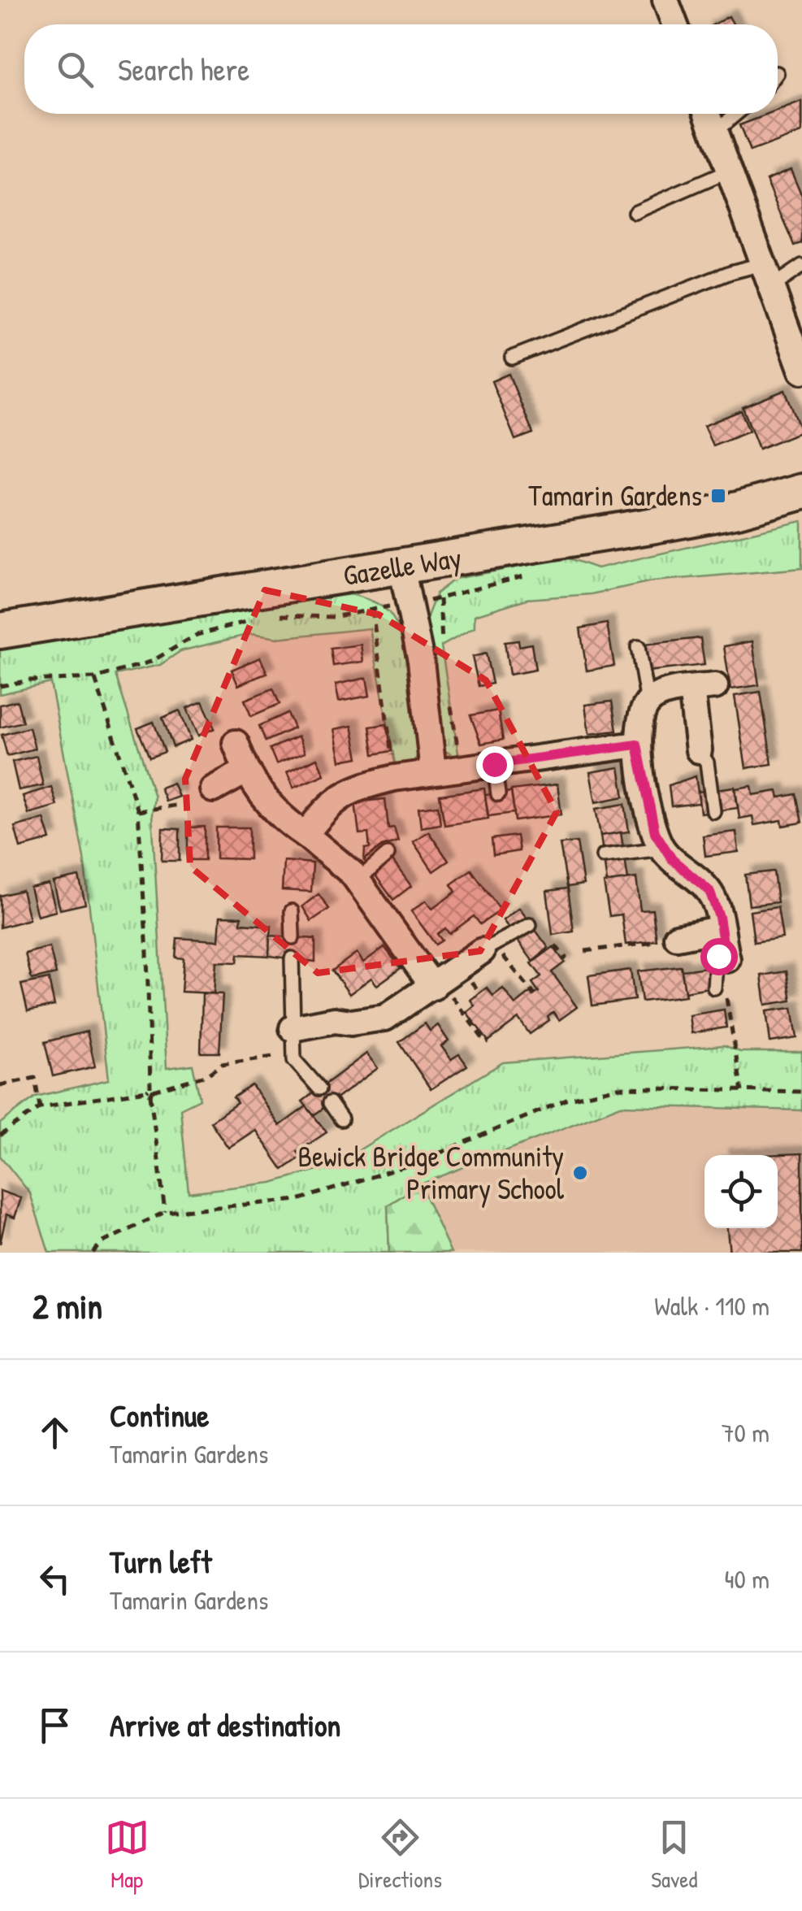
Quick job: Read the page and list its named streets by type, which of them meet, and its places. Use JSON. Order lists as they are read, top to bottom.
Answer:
{
  "streets": {
    "street": ["Gazelle Way"]
  },
  "places": {
    "transit": ["Tamarin Gardens"],
    "other": ["Bewick Bridge Community Primary School"]
  },
  "page": {
    "search": "Search here",
    "heading": ["2 min", "Walk · 110 m"],
    "list": [
      ["Continue", "Tamarin Gardens", "70 m"],
      ["Turn left", "Tamarin Gardens", "40 m"],
      "Arrive at destination"
    ],
    "nav": ["Map", "Directions", "Saved"]
  }
}
